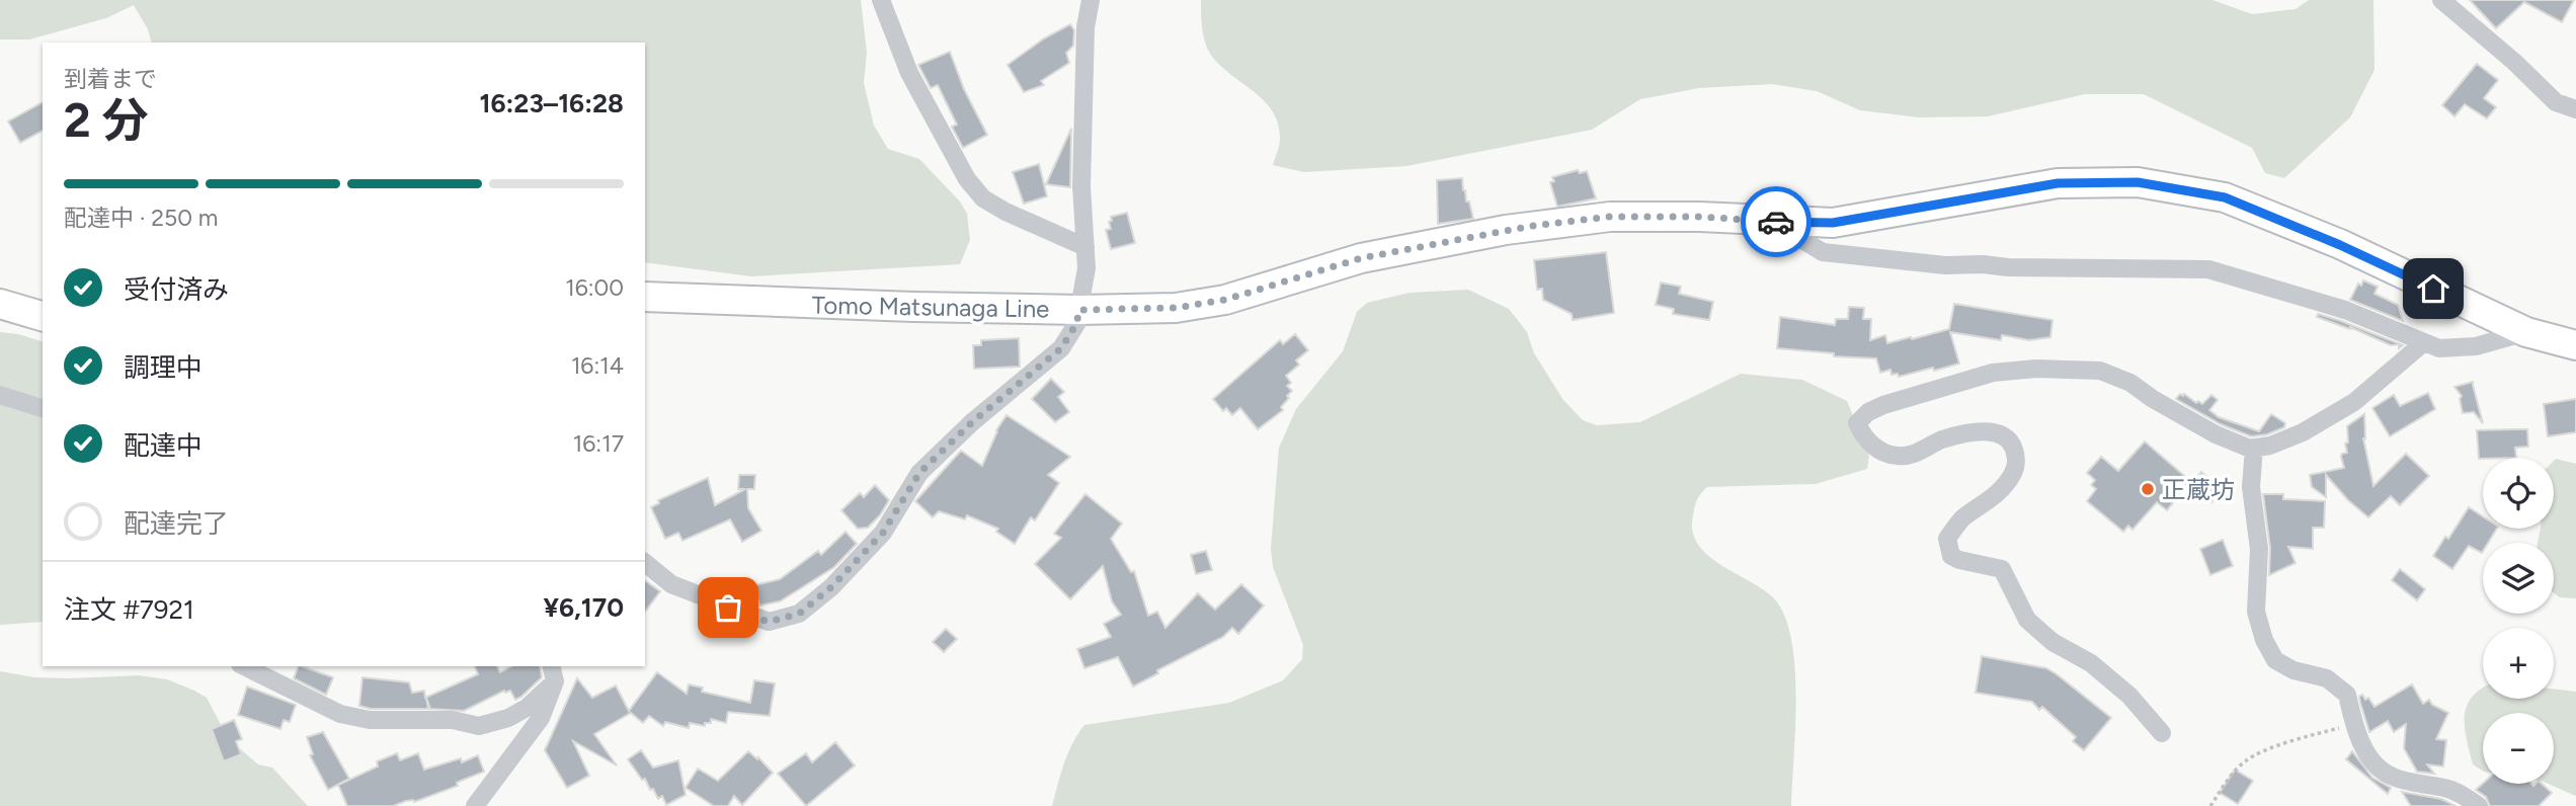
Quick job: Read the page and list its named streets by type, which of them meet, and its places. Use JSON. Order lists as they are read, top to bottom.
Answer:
{
  "streets": {
    "main road": ["Tomo Matsunaga Line"]
  },
  "places": ["正蔵坊"],
  "page": {
    "heading": ["2 分", "到着まで", "16:23–16:28"],
    "panel": ["注文 #7921", "¥6,170"],
    "bar": "配達中 · 250 m",
    "list": [
      ["受付済み", "16:00"],
      ["調理中", "16:14"],
      ["配達中", "16:17"],
      "配達完了"
    ],
    "map_buttons": ["+", "−"]
  }
}
